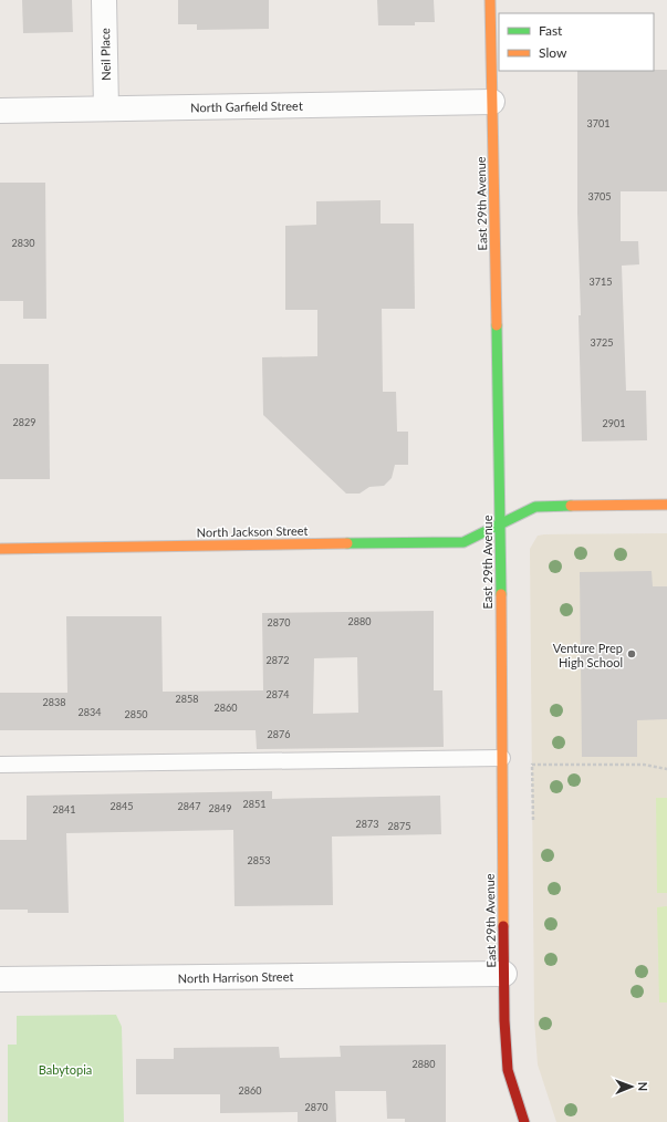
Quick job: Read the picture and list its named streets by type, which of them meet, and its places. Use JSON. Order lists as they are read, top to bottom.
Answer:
{
  "streets": {
    "street": [
      "Neil Place",
      "North Garfield Street",
      "East 29th Avenue",
      "North Jackson Street",
      "North Harrison Street"
    ]
  },
  "crossings": [
    ["Neil Place", "North Garfield Street"],
    ["North Garfield Street", "East 29th Avenue"],
    ["East 29th Avenue", "North Jackson Street"],
    ["East 29th Avenue", "North Harrison Street"]
  ],
  "parks": ["Babytopia"],
  "places": ["Venture Prep High School"],
  "house_numbers": [
    "3701",
    "3705",
    "2830",
    "3715",
    "3725",
    "2829",
    "2901",
    "2880",
    "2870",
    "2872",
    "2874",
    "2858",
    "2838",
    "2860",
    "2834",
    "2850",
    "2876",
    "2851",
    "2845",
    "2847",
    "2849",
    "2841",
    "2873",
    "2875",
    "2853",
    "2880",
    "2860",
    "2870"
  ],
  "legend": ["Fast", "Slow"],
  "north": "right"
}
